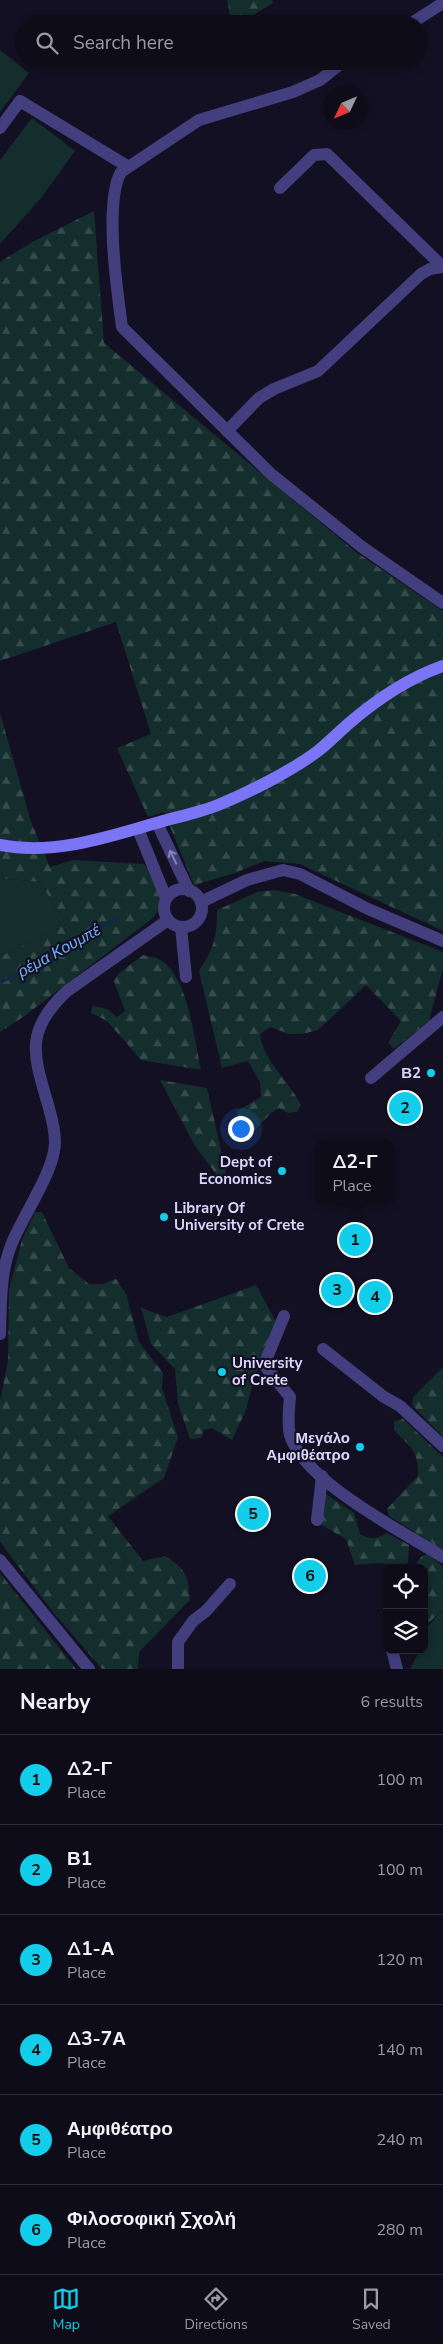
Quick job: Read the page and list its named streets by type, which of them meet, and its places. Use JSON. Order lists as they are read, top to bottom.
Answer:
{
  "water": ["ρέμα Κουμπέ"],
  "places": [
    "Β2",
    "Dept of Economics",
    "Library Of University of Crete",
    "University of Crete",
    "Μεγάλο Αμφιθέατρο"
  ],
  "north": "bottom left",
  "page": {
    "search": "Search here",
    "pins": [
      "2",
      "1",
      "3",
      "4",
      "5",
      "6"
    ],
    "popup": ["Δ2-Γ", "Place"],
    "heading": ["Nearby", "6 results"],
    "list": [
      {
        "mark": "1",
        "name": "Δ2-Γ",
        "note": "Place",
        "value": "100 m"
      },
      {
        "mark": "2",
        "name": "Β1",
        "note": "Place",
        "value": "100 m"
      },
      {
        "mark": "3",
        "name": "Δ1-Α",
        "note": "Place",
        "value": "120 m"
      },
      {
        "mark": "4",
        "name": "Δ3-7Α",
        "note": "Place",
        "value": "140 m"
      },
      {
        "mark": "5",
        "name": "Αμφιθέατρο",
        "note": "Place",
        "value": "240 m"
      },
      {
        "mark": "6",
        "name": "Φιλοσοφική Σχολή",
        "note": "Place",
        "value": "280 m"
      }
    ],
    "nav": ["Map", "Directions", "Saved"]
  }
}
